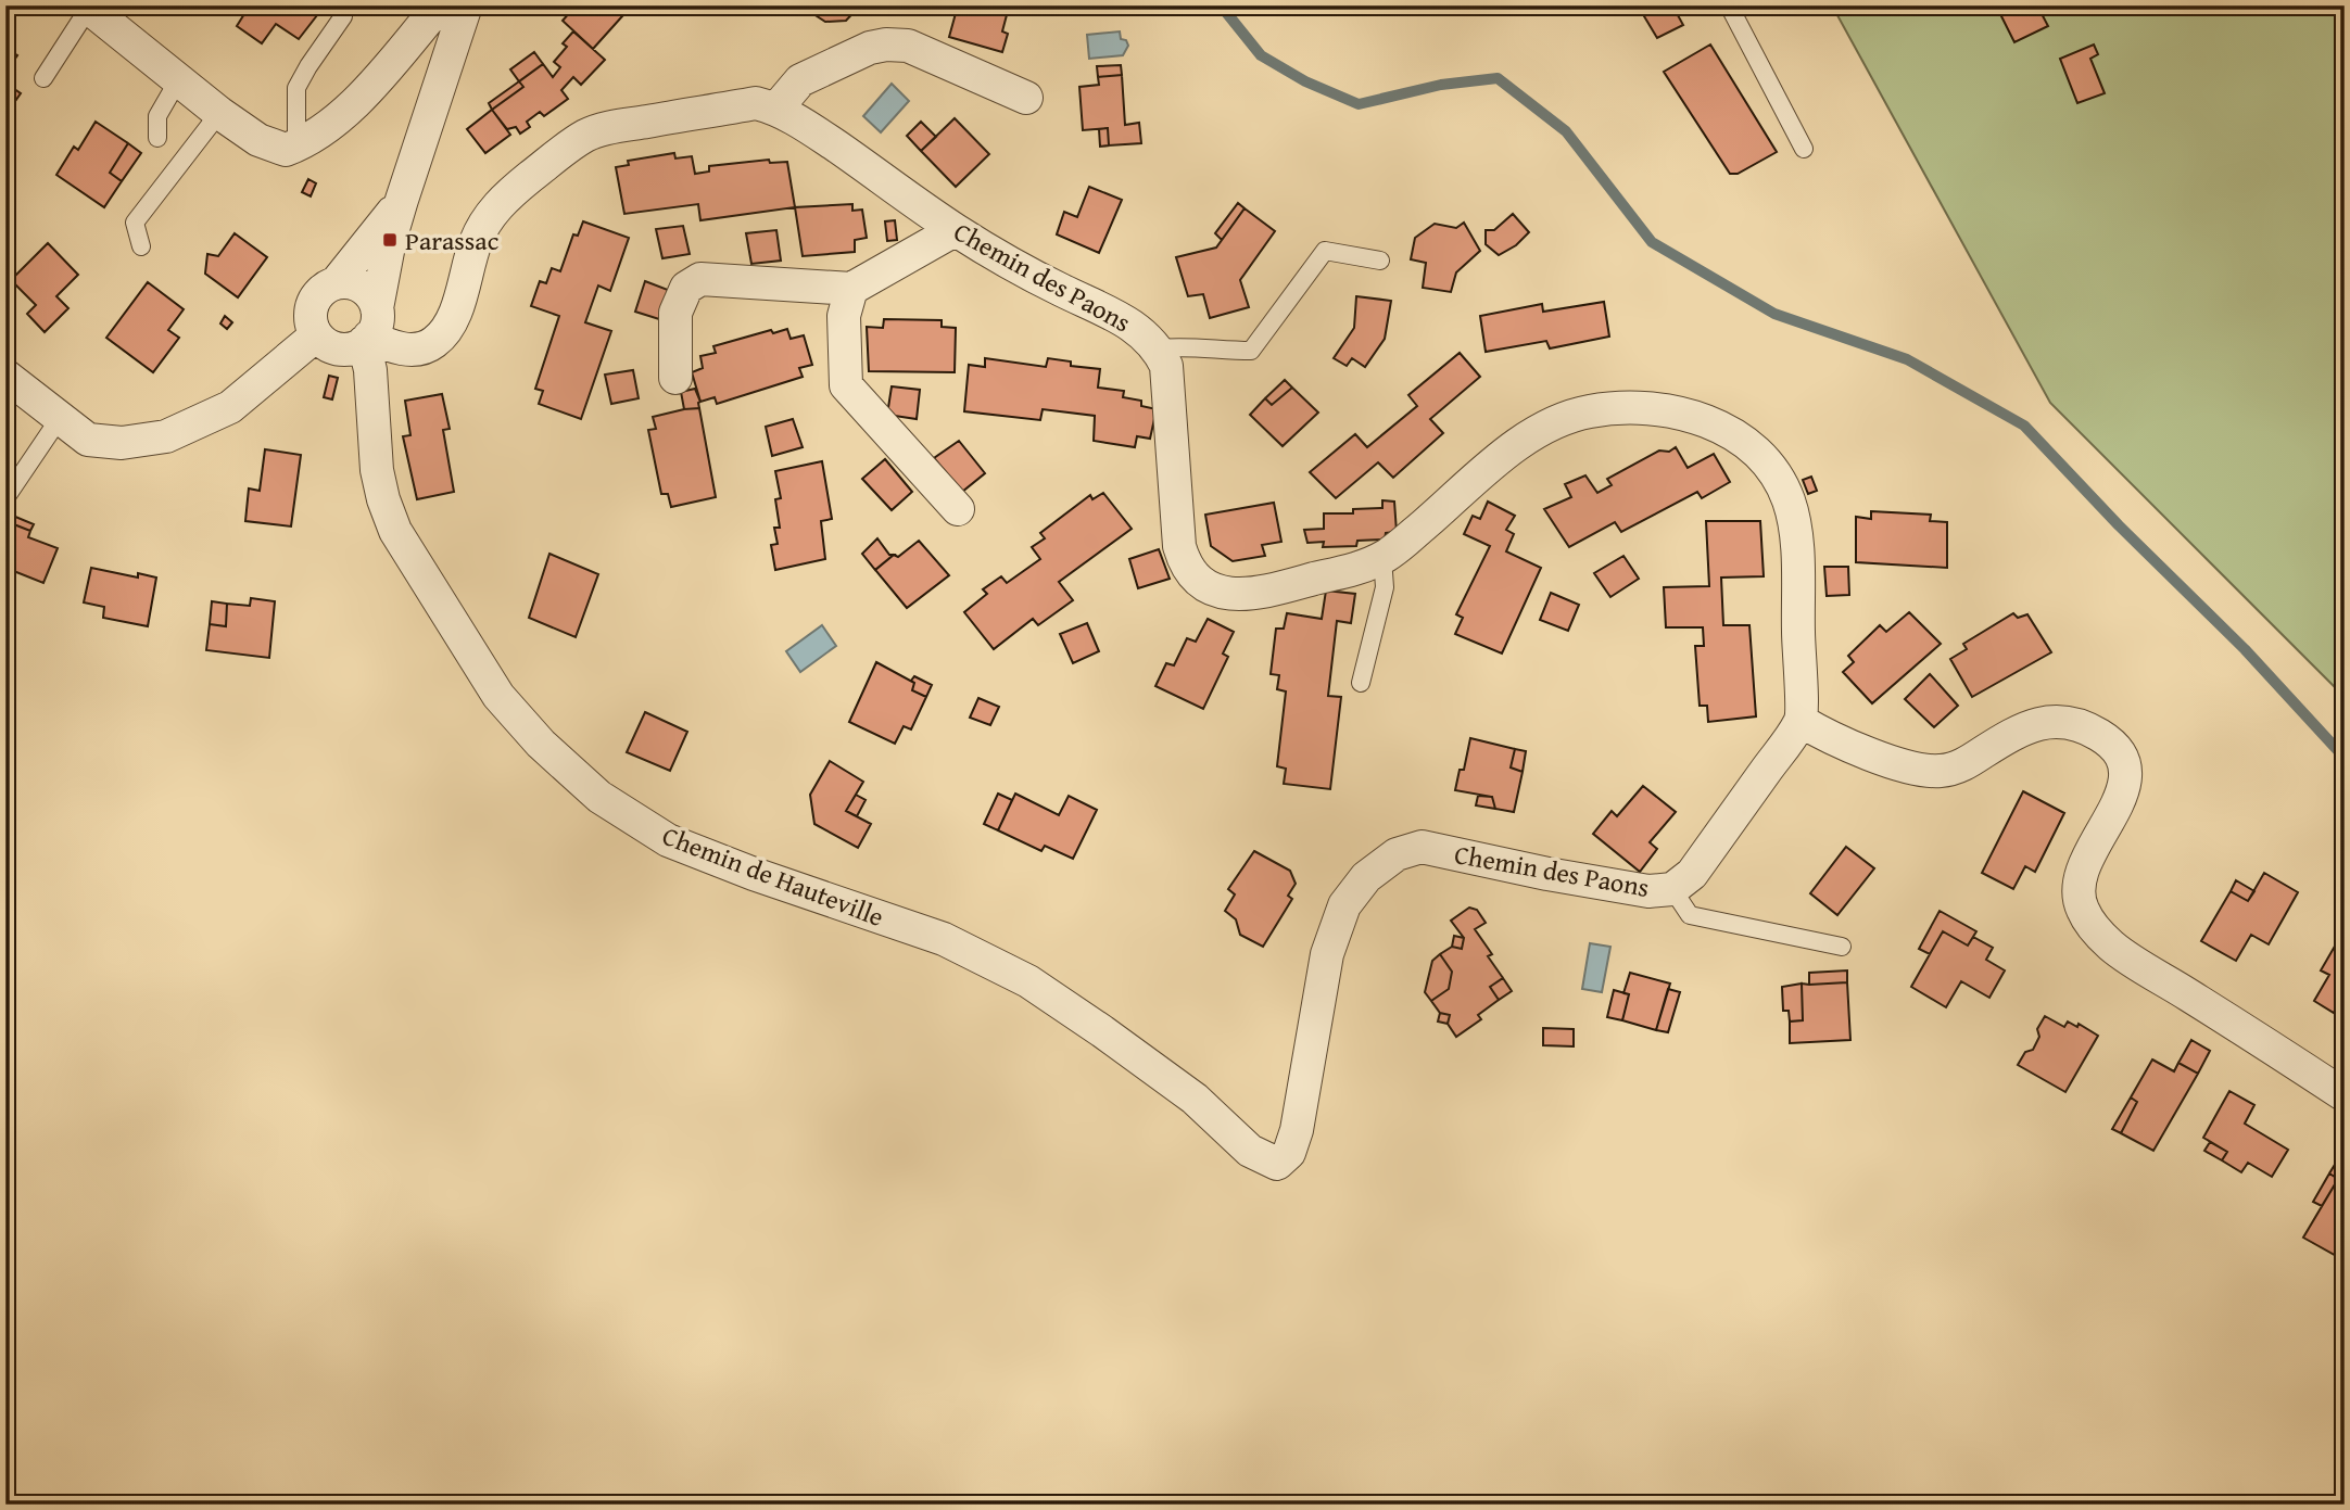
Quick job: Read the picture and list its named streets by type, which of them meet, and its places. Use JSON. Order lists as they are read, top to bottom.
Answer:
{
  "streets": {
    "street": ["Chemin des Paons", "Chemin de Hauteville"]
  },
  "crossings": [
    ["Chemin des Paons", "Chemin de Hauteville"]
  ],
  "places": {
    "transit": ["Parassac"]
  }
}
